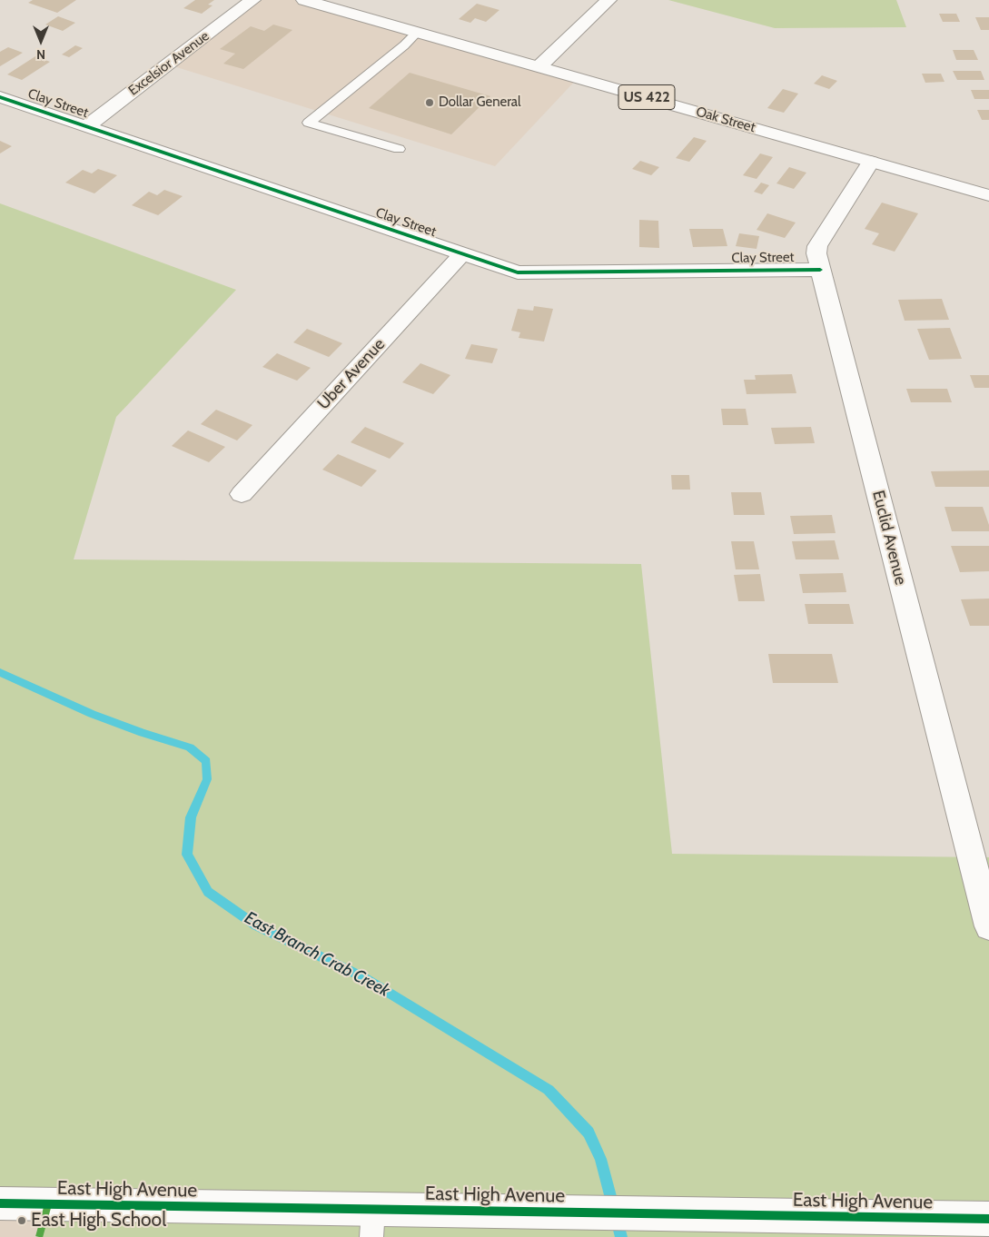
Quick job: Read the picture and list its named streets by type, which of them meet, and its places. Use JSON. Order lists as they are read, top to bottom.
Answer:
{
  "streets": {
    "main road": [
      "Excelsior Avenue",
      "US 422",
      "Clay Street",
      "Oak Street",
      "Uber Avenue",
      "Euclid Avenue",
      "East High Avenue"
    ]
  },
  "crossings": [
    ["Excelsior Avenue", "Clay Street"],
    ["Clay Street", "Uber Avenue"],
    ["Clay Street", "Euclid Avenue"],
    ["Oak Street", "Euclid Avenue"]
  ],
  "water": ["East Branch Crab Creek"],
  "places": ["Dollar General", "East High School"],
  "north": "bottom"
}
